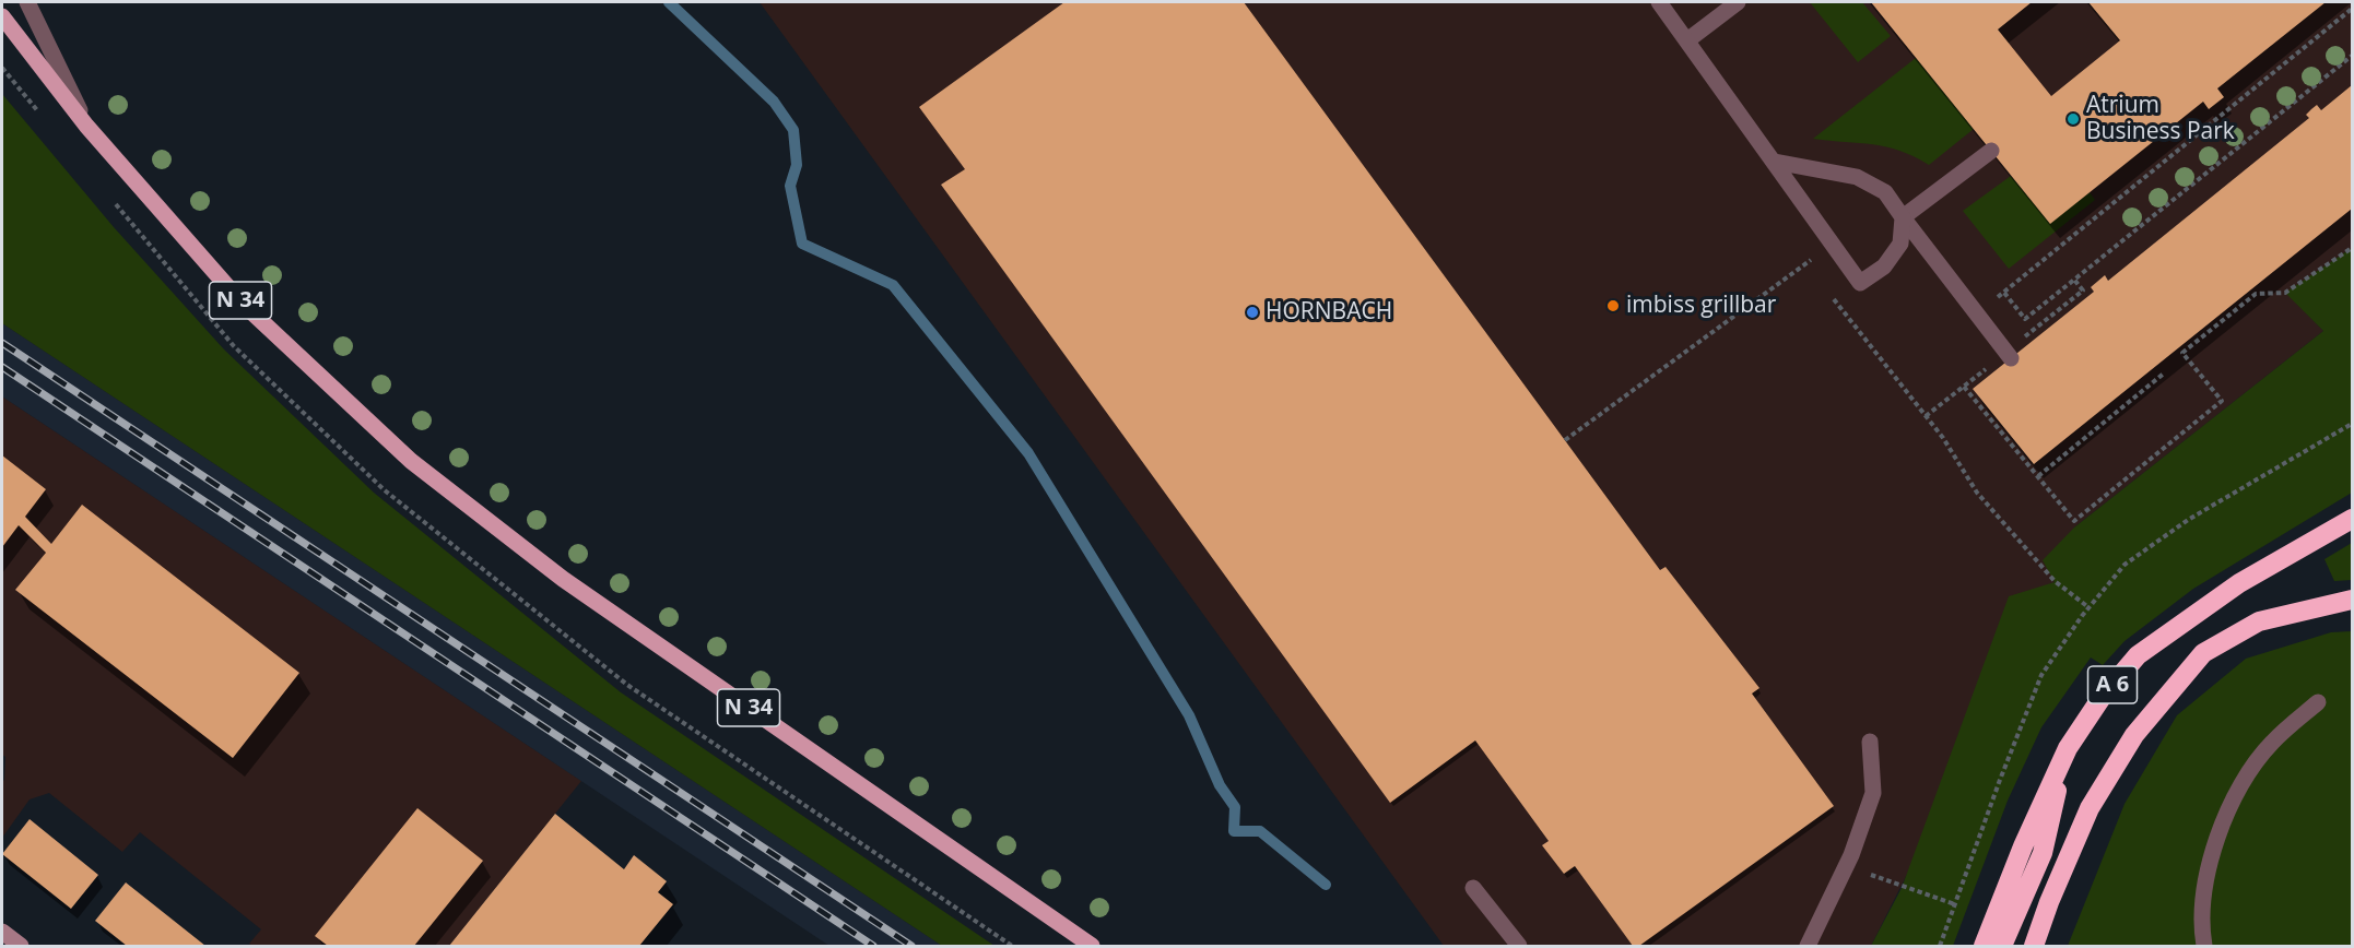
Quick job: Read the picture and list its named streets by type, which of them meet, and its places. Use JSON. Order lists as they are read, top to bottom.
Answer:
{
  "streets": {
    "highway": ["A 6"],
    "main road": ["N 34"]
  },
  "places": ["Atrium Business Park", "imbiss grillbar", "HORNBACH"]
}
